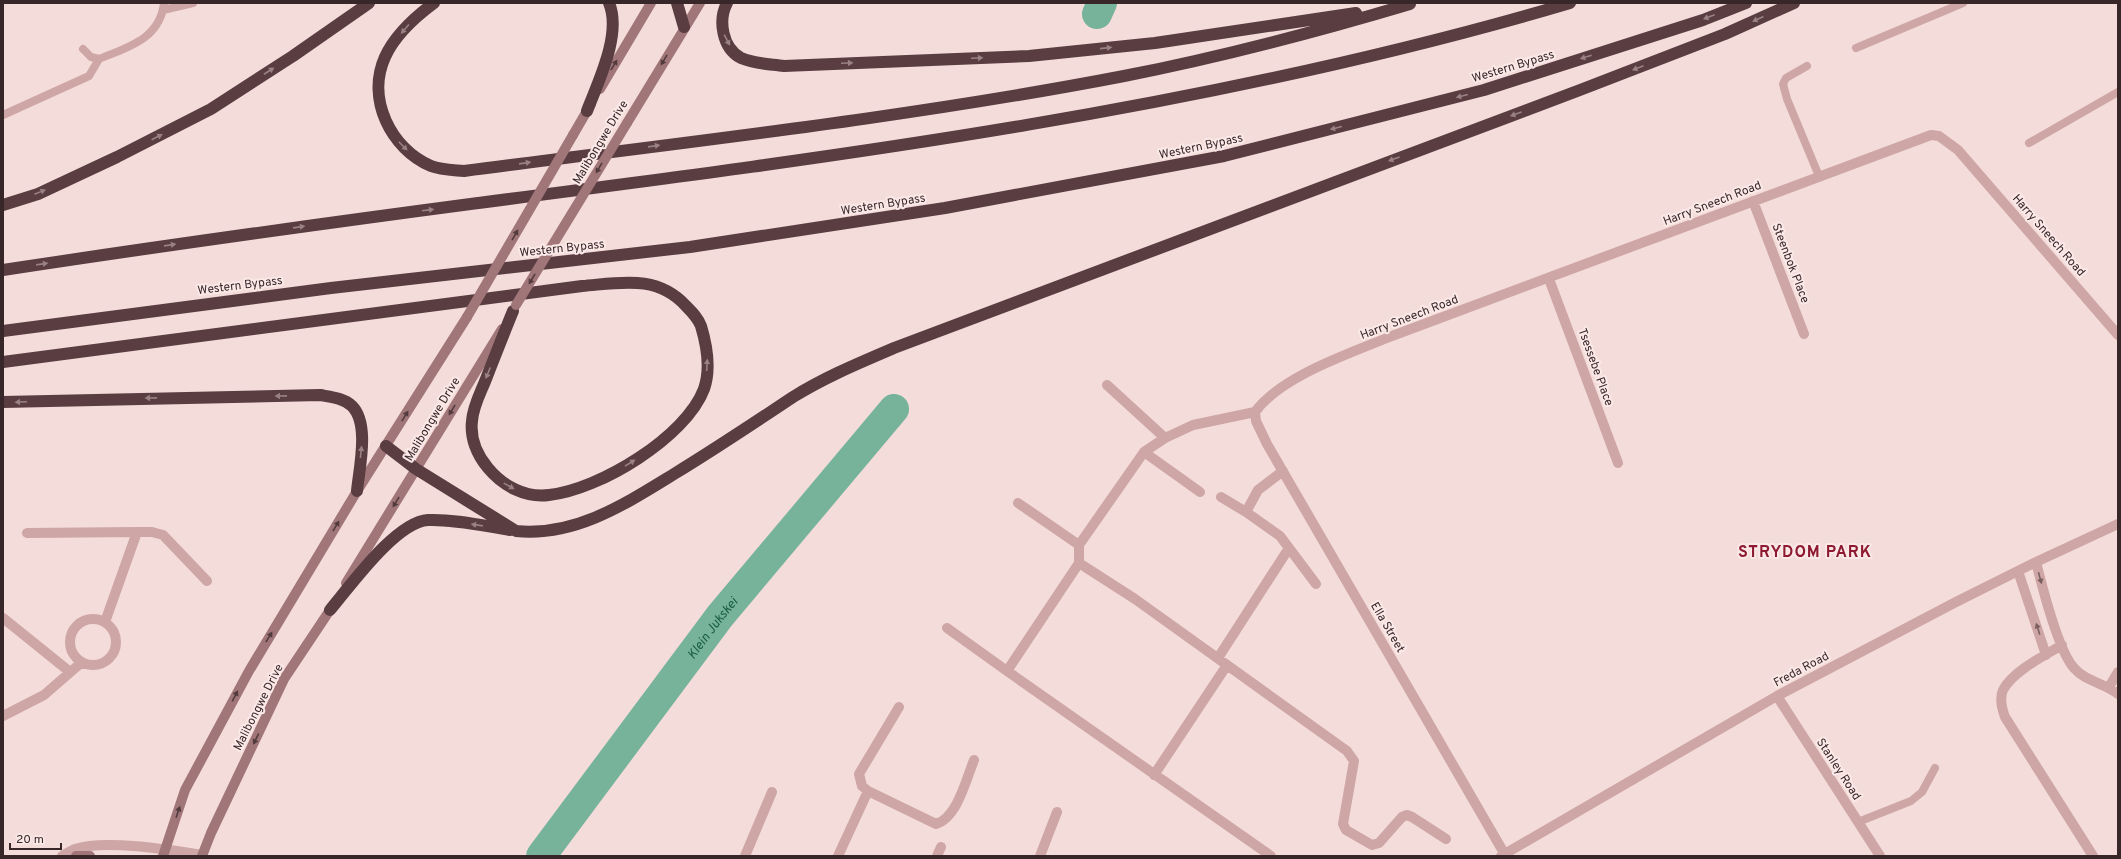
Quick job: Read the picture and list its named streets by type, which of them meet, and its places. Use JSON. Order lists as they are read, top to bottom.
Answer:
{
  "streets": {
    "highway": ["Western Bypass"],
    "main road": ["Malibongwe Drive"],
    "street": [
      "Harry Sneech Road",
      "Steenbok Place",
      "Tsessebe Place",
      "Ella Street",
      "Freda Road",
      "Stanley Road"
    ]
  },
  "crossings": [
    ["Harry Sneech Road", "Steenbok Place"],
    ["Harry Sneech Road", "Tsessebe Place"],
    ["Harry Sneech Road", "Ella Street"],
    ["Ella Street", "Freda Road"],
    ["Freda Road", "Stanley Road"]
  ],
  "districts": ["STRYDOM PARK"],
  "water": ["Klein Jukskei"],
  "scale_bar": "20 m"
}
